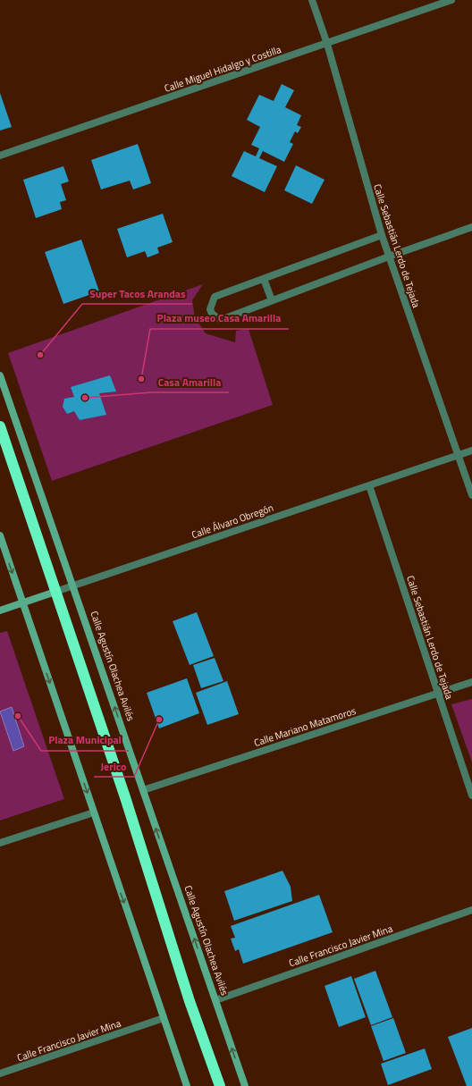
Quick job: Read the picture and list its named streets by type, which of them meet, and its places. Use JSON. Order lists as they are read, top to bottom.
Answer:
{
  "streets": {
    "street": [
      "Calle Miguel Hidalgo y Costilla",
      "Calle Sebastián Lerdo de Tejada",
      "Calle Álvaro Obregón",
      "Calle Agustín Olachea Avilés",
      "Calle Mariano Matamoros",
      "Calle Francisco Javier Mina"
    ]
  },
  "crossings": [
    ["Calle Miguel Hidalgo y Costilla", "Calle Sebastián Lerdo de Tejada"],
    ["Calle Sebastián Lerdo de Tejada", "Calle Álvaro Obregón"],
    ["Calle Sebastián Lerdo de Tejada", "Calle Mariano Matamoros"],
    ["Calle Álvaro Obregón", "Calle Agustín Olachea Avilés"],
    ["Calle Agustín Olachea Avilés", "Calle Mariano Matamoros"],
    ["Calle Agustín Olachea Avilés", "Calle Francisco Javier Mina"]
  ],
  "places": [
    "Super Tacos Arandas",
    "Plaza museo Casa Amarilla",
    "Casa Amarilla",
    "Plaza Municipal",
    "Jerico"
  ]
}
